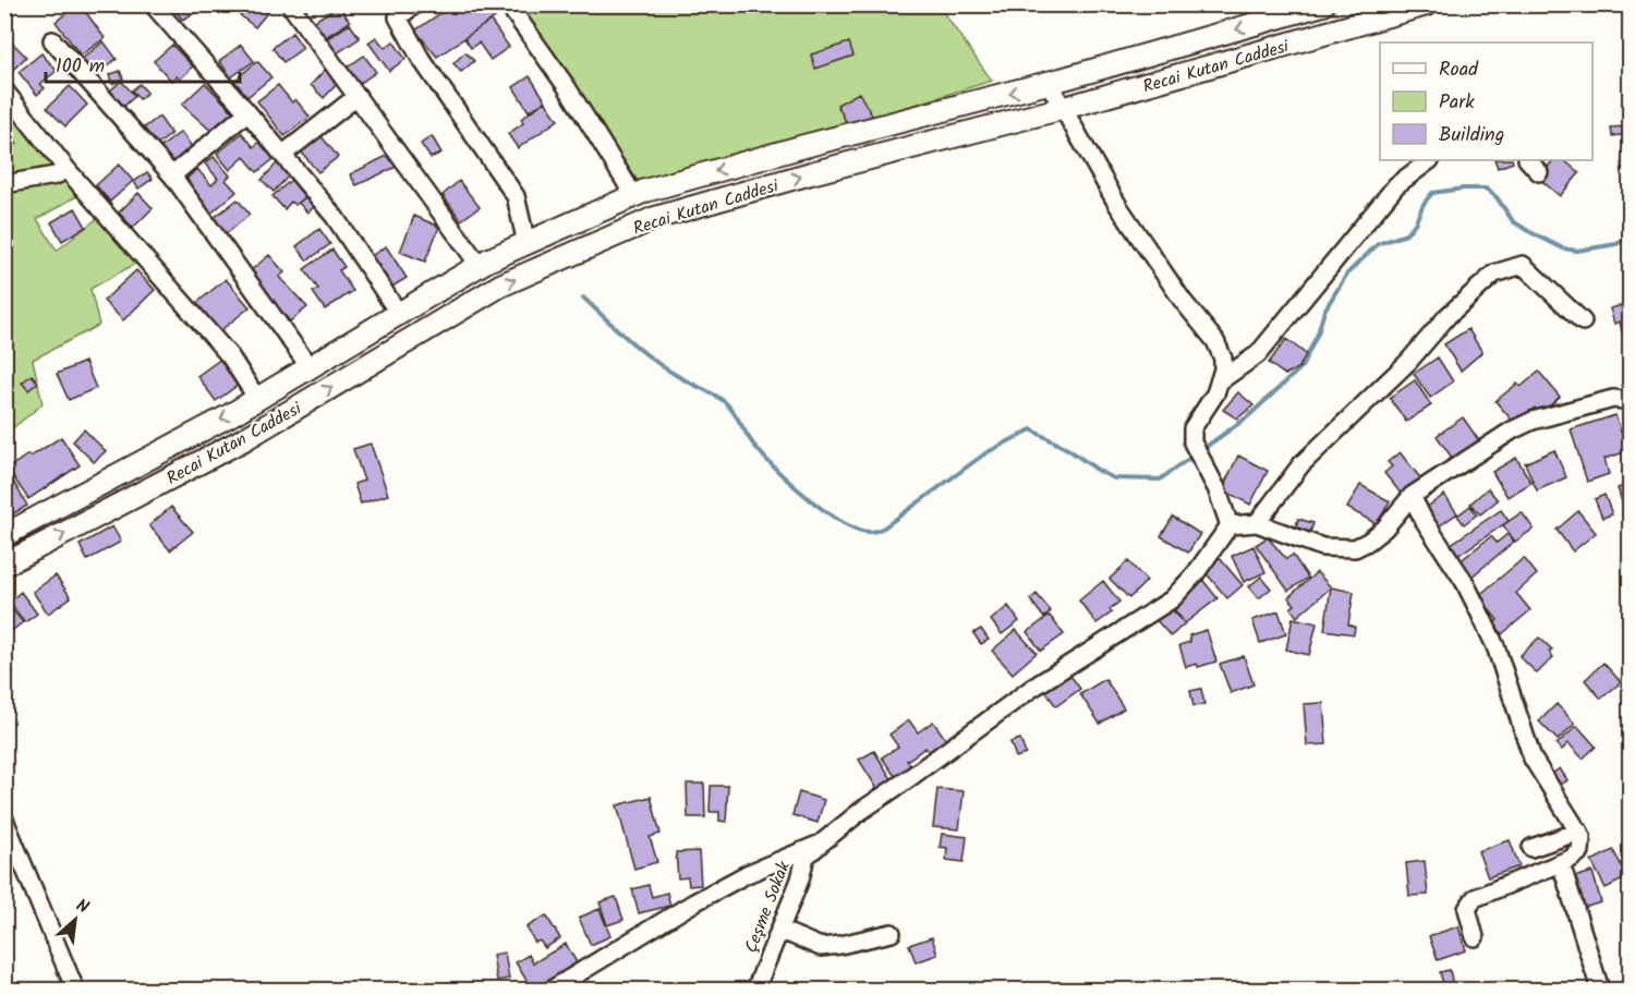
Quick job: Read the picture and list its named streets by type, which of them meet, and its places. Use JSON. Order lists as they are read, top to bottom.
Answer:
{
  "streets": {
    "main road": ["Recai Kutan Caddesi"],
    "street": ["Çeşme Sokak"]
  },
  "legend": ["Road", "Park", "Building"],
  "scale_bar": "100 m",
  "north": "top right"
}
